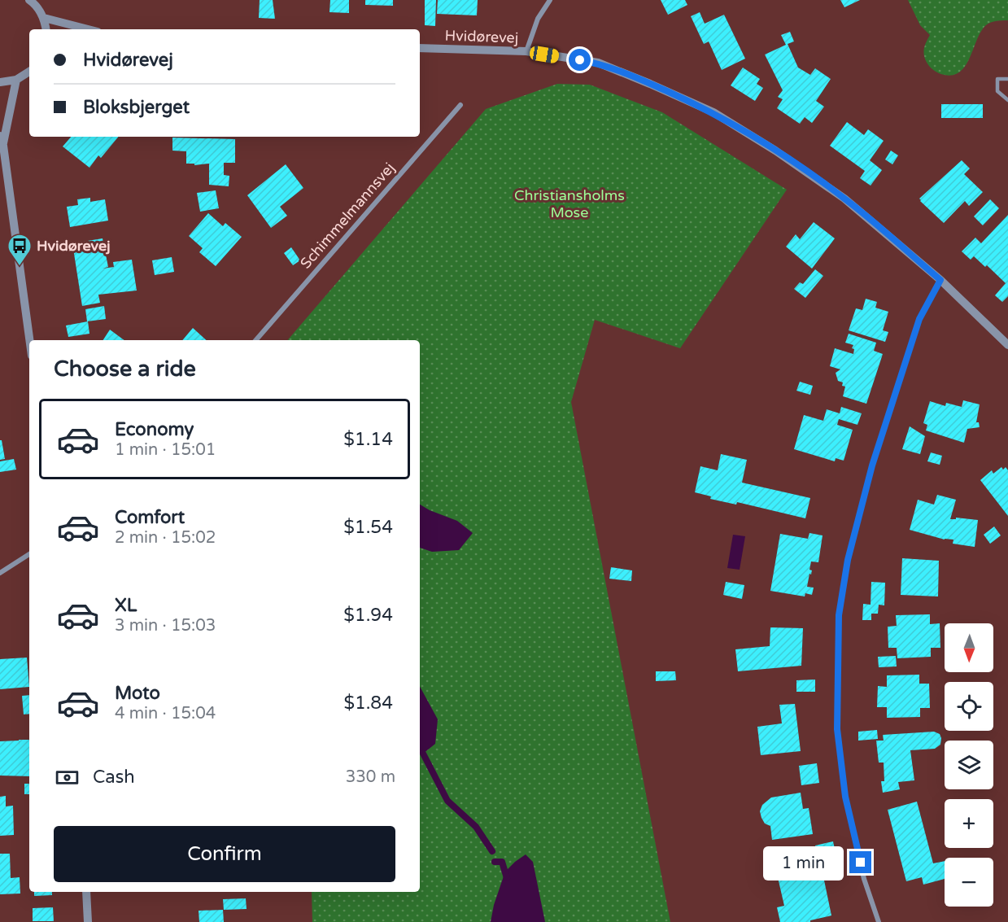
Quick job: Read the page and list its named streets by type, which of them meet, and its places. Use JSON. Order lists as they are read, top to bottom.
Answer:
{
  "streets": {
    "street": ["Hvidørevej", "Schimmelmannsvej"]
  },
  "parks": ["Christiansholms Mose"],
  "places": {
    "bus stop": ["Hvidørevej"]
  },
  "north": "bottom",
  "page": {
    "banner": ["Hvidørevej", "Bloksbjerget"],
    "heading": "Choose a ride",
    "list": [
      {
        "name": "Economy",
        "note": "1 min · 15:01",
        "value": "$1.14"
      },
      {
        "name": "Comfort",
        "note": "2 min · 15:02",
        "value": "$1.54"
      },
      {
        "name": "XL",
        "note": "3 min · 15:03",
        "value": "$1.94"
      },
      {
        "name": "Moto",
        "note": "4 min · 15:04",
        "value": "$1.84"
      }
    ],
    "map_buttons": ["+", "−"],
    "pay": ["Cash", "330 m"],
    "buttons": "Confirm",
    "bubble": "1 min"
  }
}
